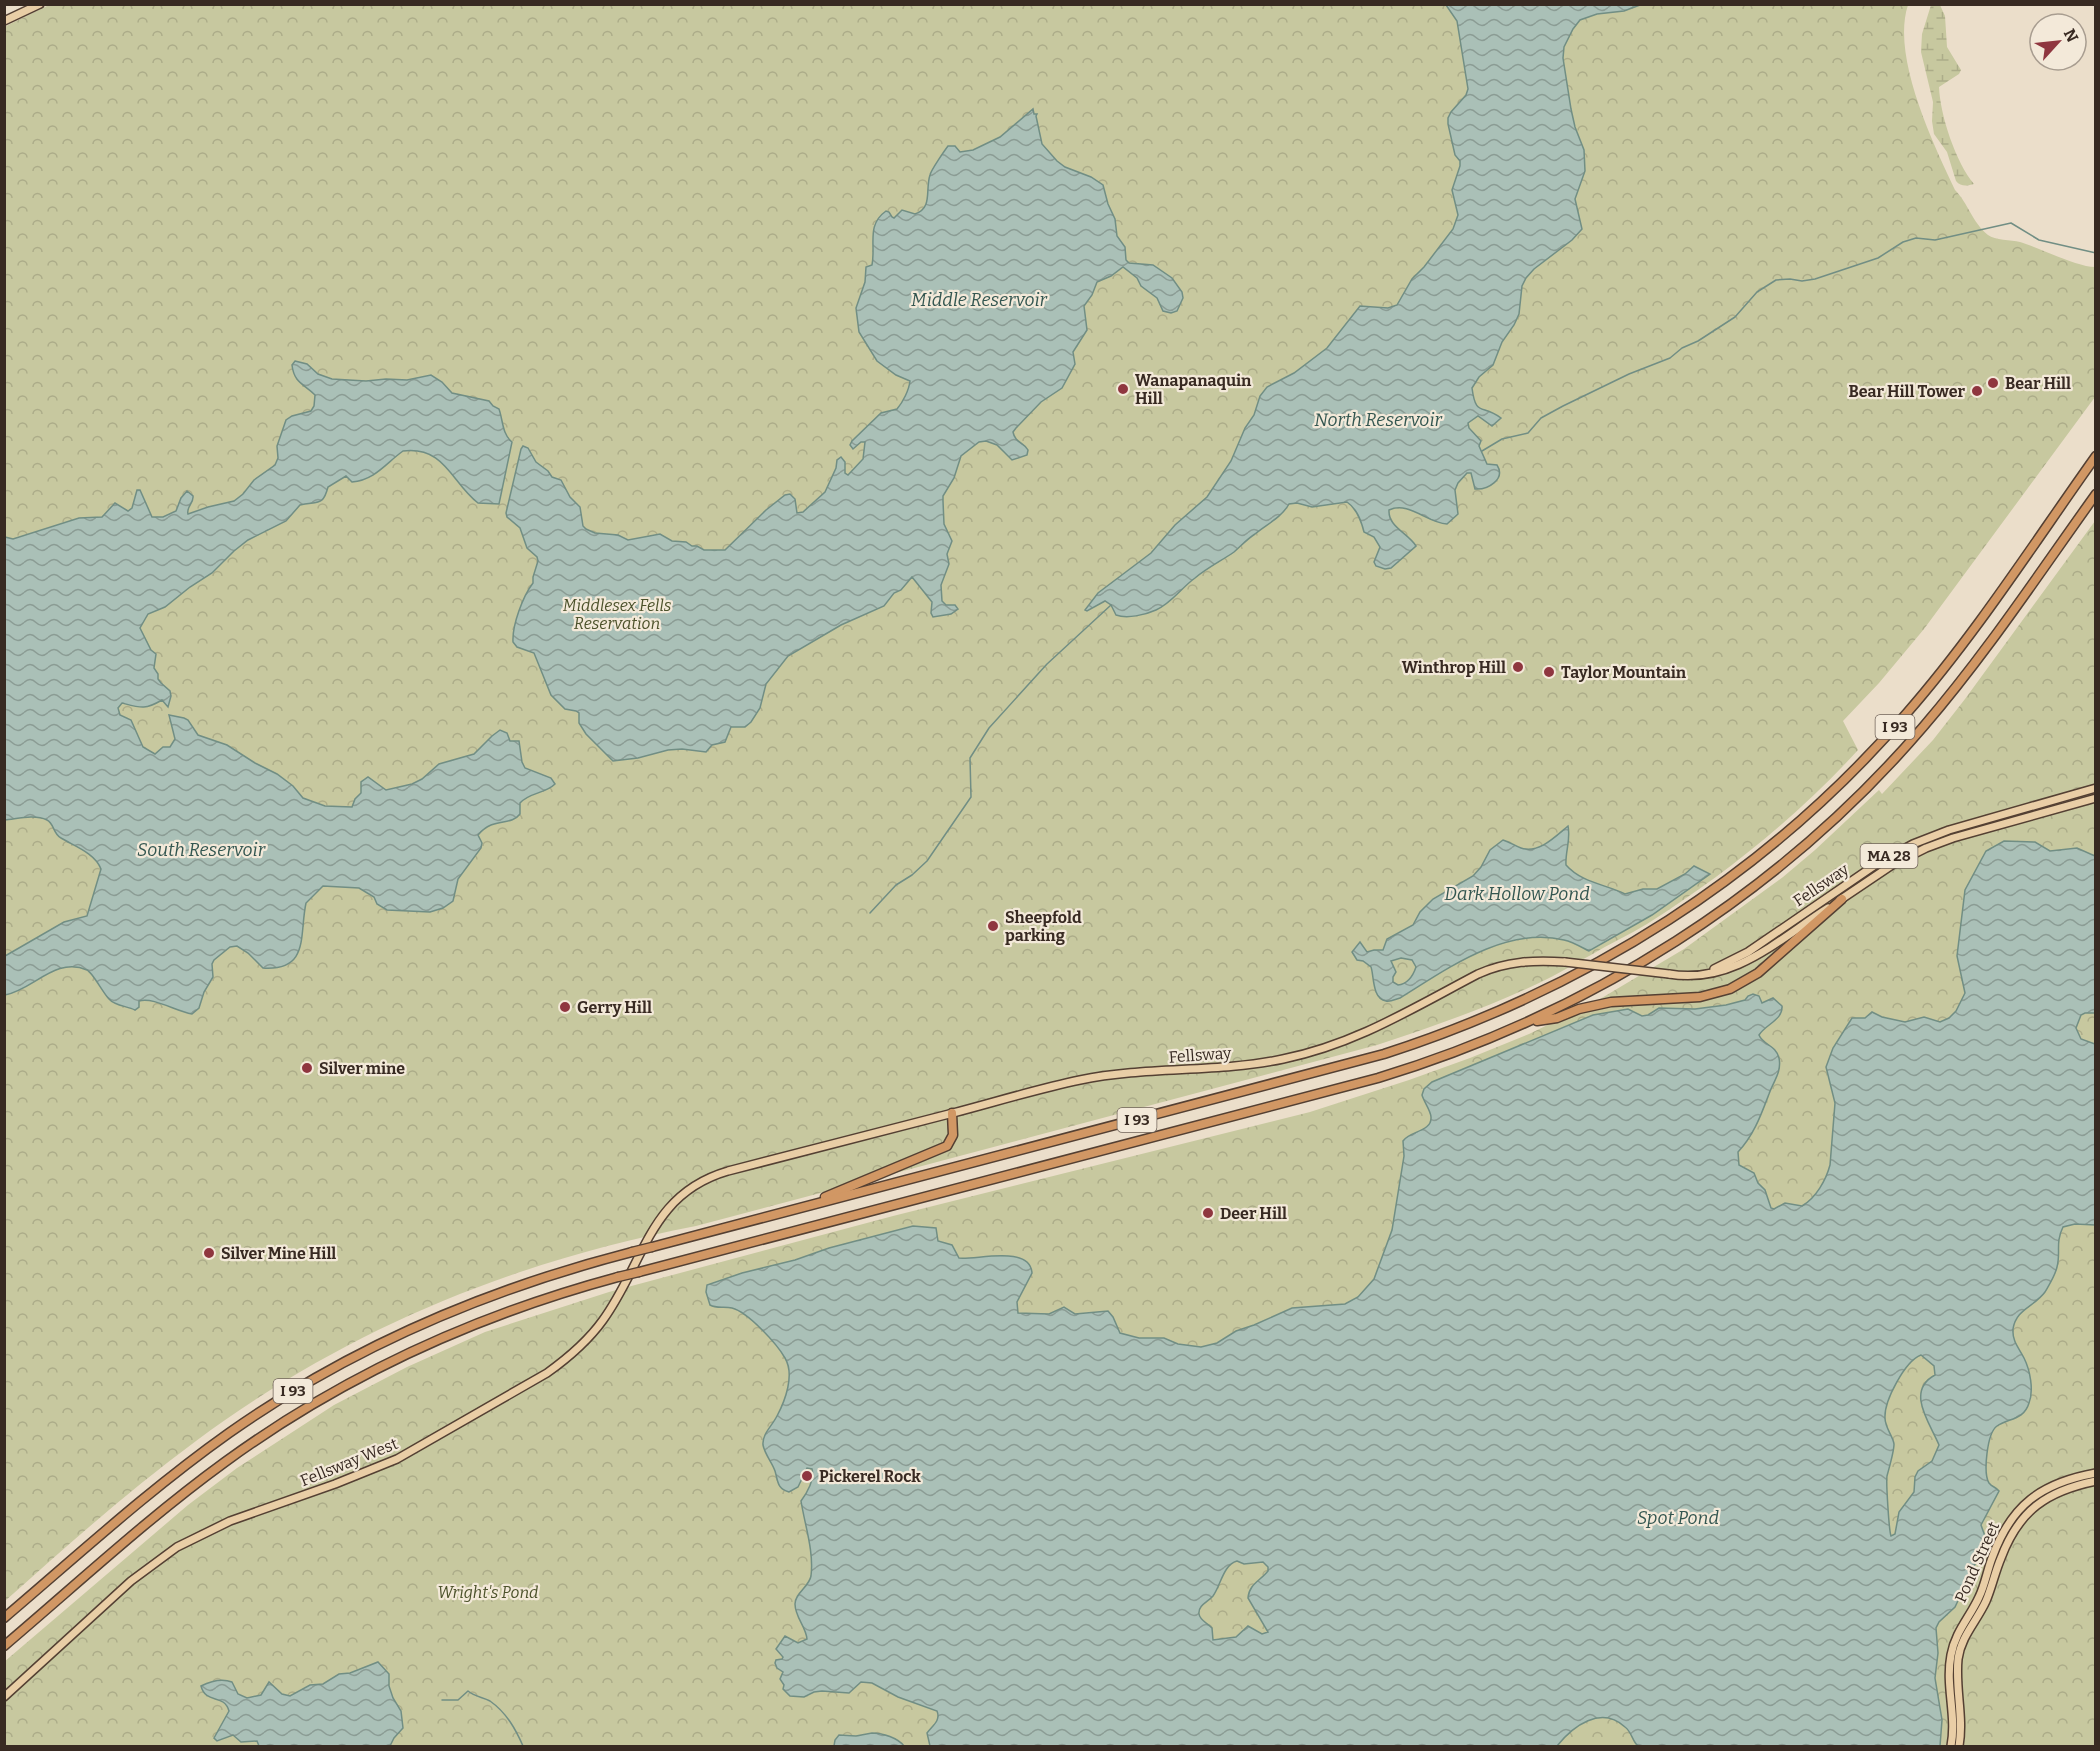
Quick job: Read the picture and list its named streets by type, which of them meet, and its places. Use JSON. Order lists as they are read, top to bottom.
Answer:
{
  "streets": {
    "highway": ["I 93"],
    "main road": [
      "MA 28",
      "Fellsway",
      "Fellsway West",
      "Pond Street"
    ]
  },
  "crossings": [
    ["Fellsway", "Fellsway West"]
  ],
  "water": [
    "Middle Reservoir",
    "North Reservoir",
    "South Reservoir",
    "Dark Hollow Pond",
    "Spot Pond"
  ],
  "parks": ["Middlesex Fells Reservation", "Wright's Pond"],
  "places": [
    "Bear Hill",
    "Wanapanaquin Hill",
    "Bear Hill Tower",
    "Winthrop Hill",
    "Taylor Mountain",
    "Sheepfold parking",
    "Gerry Hill",
    "Silver mine",
    "Deer Hill",
    "Silver Mine Hill",
    "Pickerel Rock"
  ],
  "north": "top right"
}
